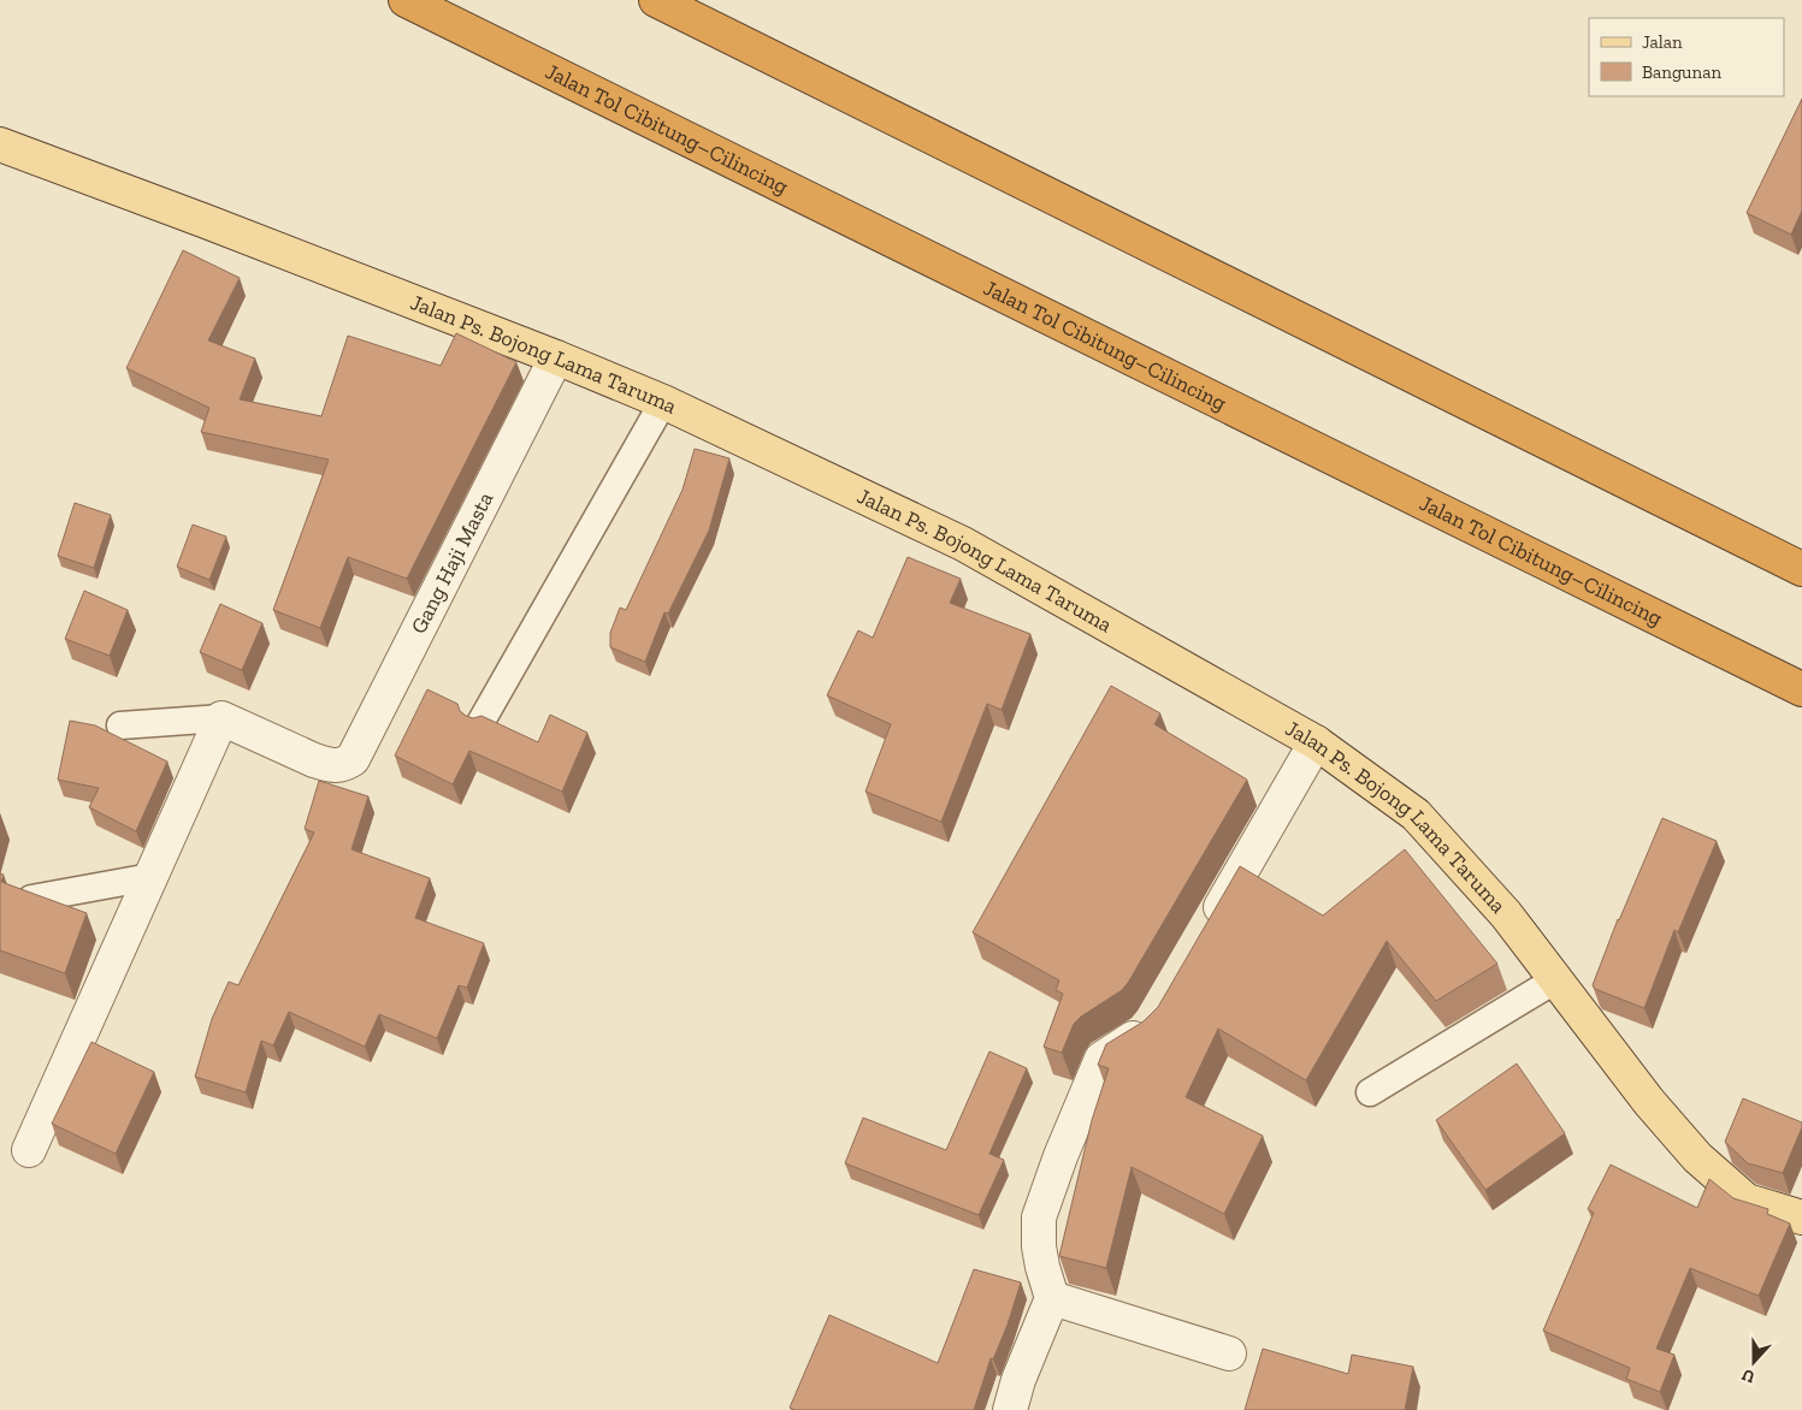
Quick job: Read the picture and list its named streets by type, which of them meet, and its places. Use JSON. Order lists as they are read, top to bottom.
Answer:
{
  "streets": {
    "highway": ["Jalan Tol Cibitung–Cilincing"],
    "main road": ["Jalan Ps. Bojong Lama Taruma"],
    "street": ["Gang Haji Masta"]
  },
  "crossings": [
    ["Jalan Ps. Bojong Lama Taruma", "Gang Haji Masta"]
  ],
  "legend": ["Jalan", "Bangunan"],
  "north": "bottom"
}
